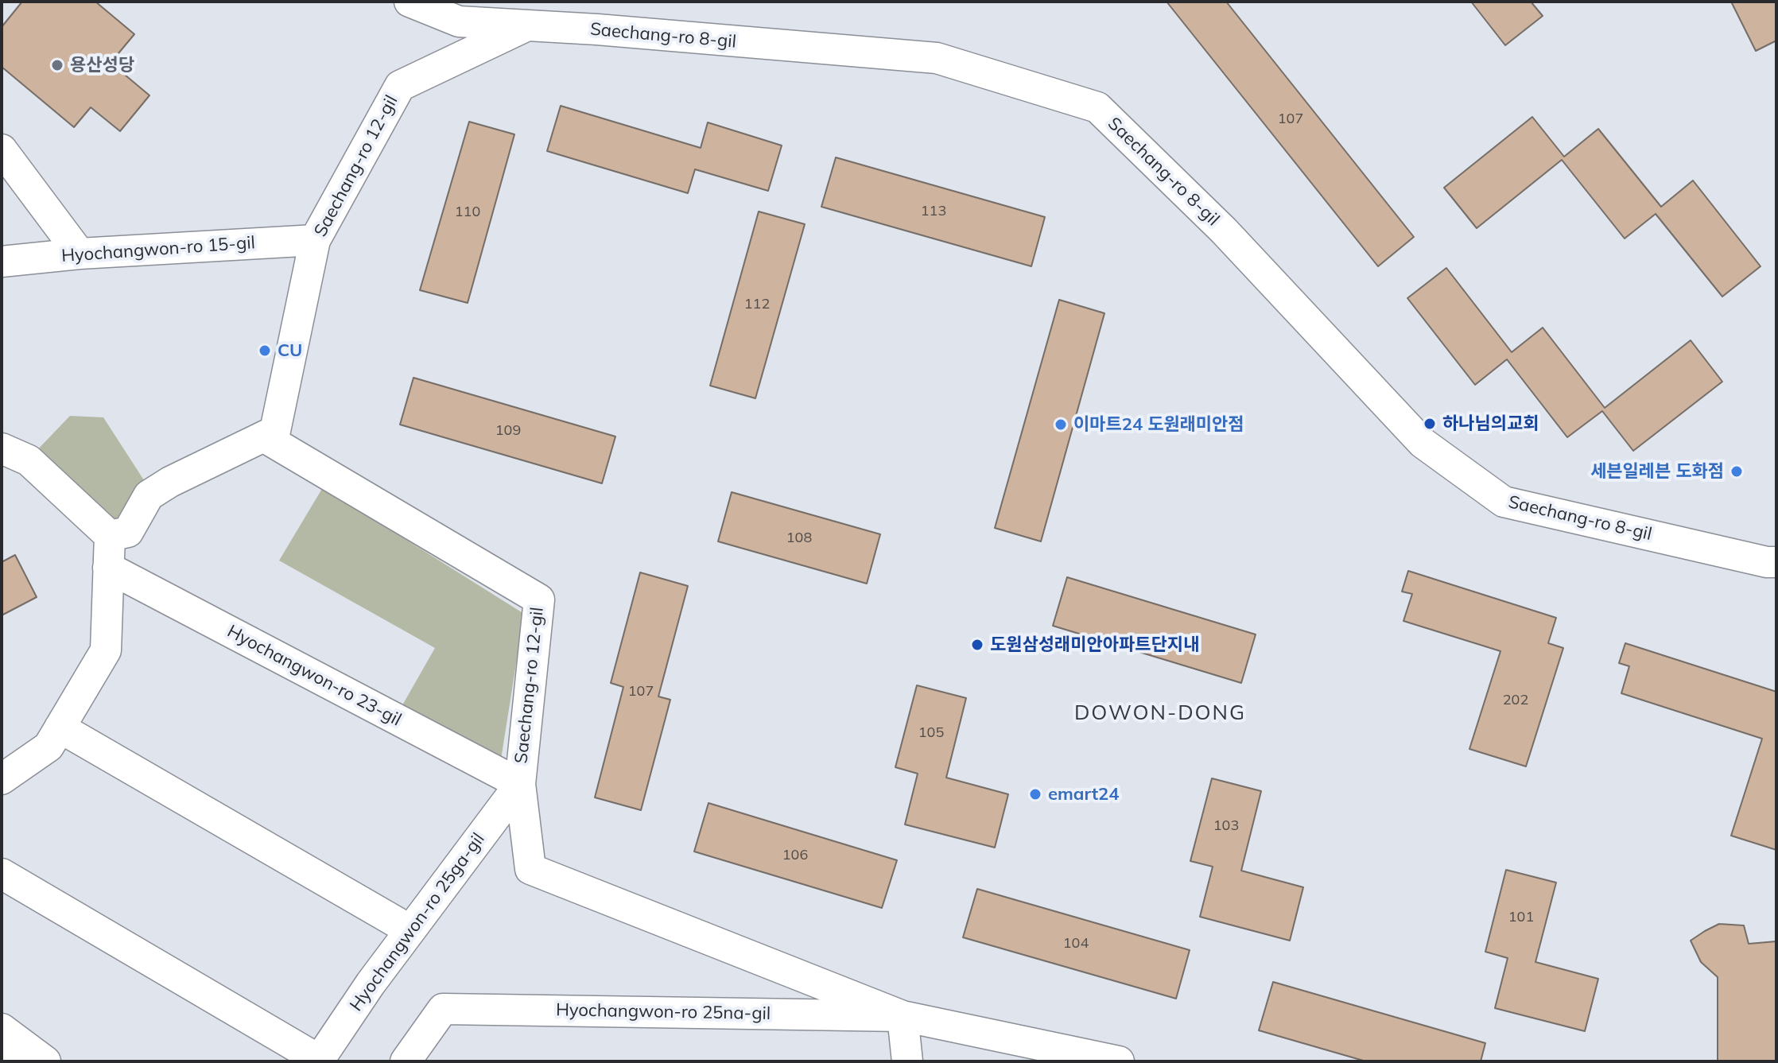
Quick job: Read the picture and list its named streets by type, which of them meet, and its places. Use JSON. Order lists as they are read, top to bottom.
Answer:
{
  "streets": {
    "street": [
      "Saechang-ro 8-gil",
      "Saechang-ro 12-gil",
      "Hyochangwon-ro 15-gil",
      "Hyochangwon-ro 23-gil",
      "Hyochangwon-ro 25ga-gil",
      "Hyochangwon-ro 25na-gil"
    ]
  },
  "crossings": [
    ["Saechang-ro 8-gil", "Saechang-ro 12-gil"],
    ["Saechang-ro 12-gil", "Hyochangwon-ro 15-gil"],
    ["Saechang-ro 12-gil", "Hyochangwon-ro 23-gil"],
    ["Saechang-ro 12-gil", "Hyochangwon-ro 25ga-gil"],
    ["Saechang-ro 12-gil", "Hyochangwon-ro 25na-gil"],
    ["Hyochangwon-ro 23-gil", "Hyochangwon-ro 25ga-gil"]
  ],
  "districts": ["DOWON-DONG"],
  "places": [
    "용산성당",
    "CU",
    "하나님의교회",
    "이마트24 도원래미안점",
    "세븐일레븐 도화점",
    "도원삼성래미안아파트단지내",
    "emart24"
  ],
  "house_numbers": [
    "107",
    "113",
    "110",
    "112",
    "109",
    "108",
    "107",
    "202",
    "105",
    "103",
    "106",
    "101",
    "104"
  ]
}
